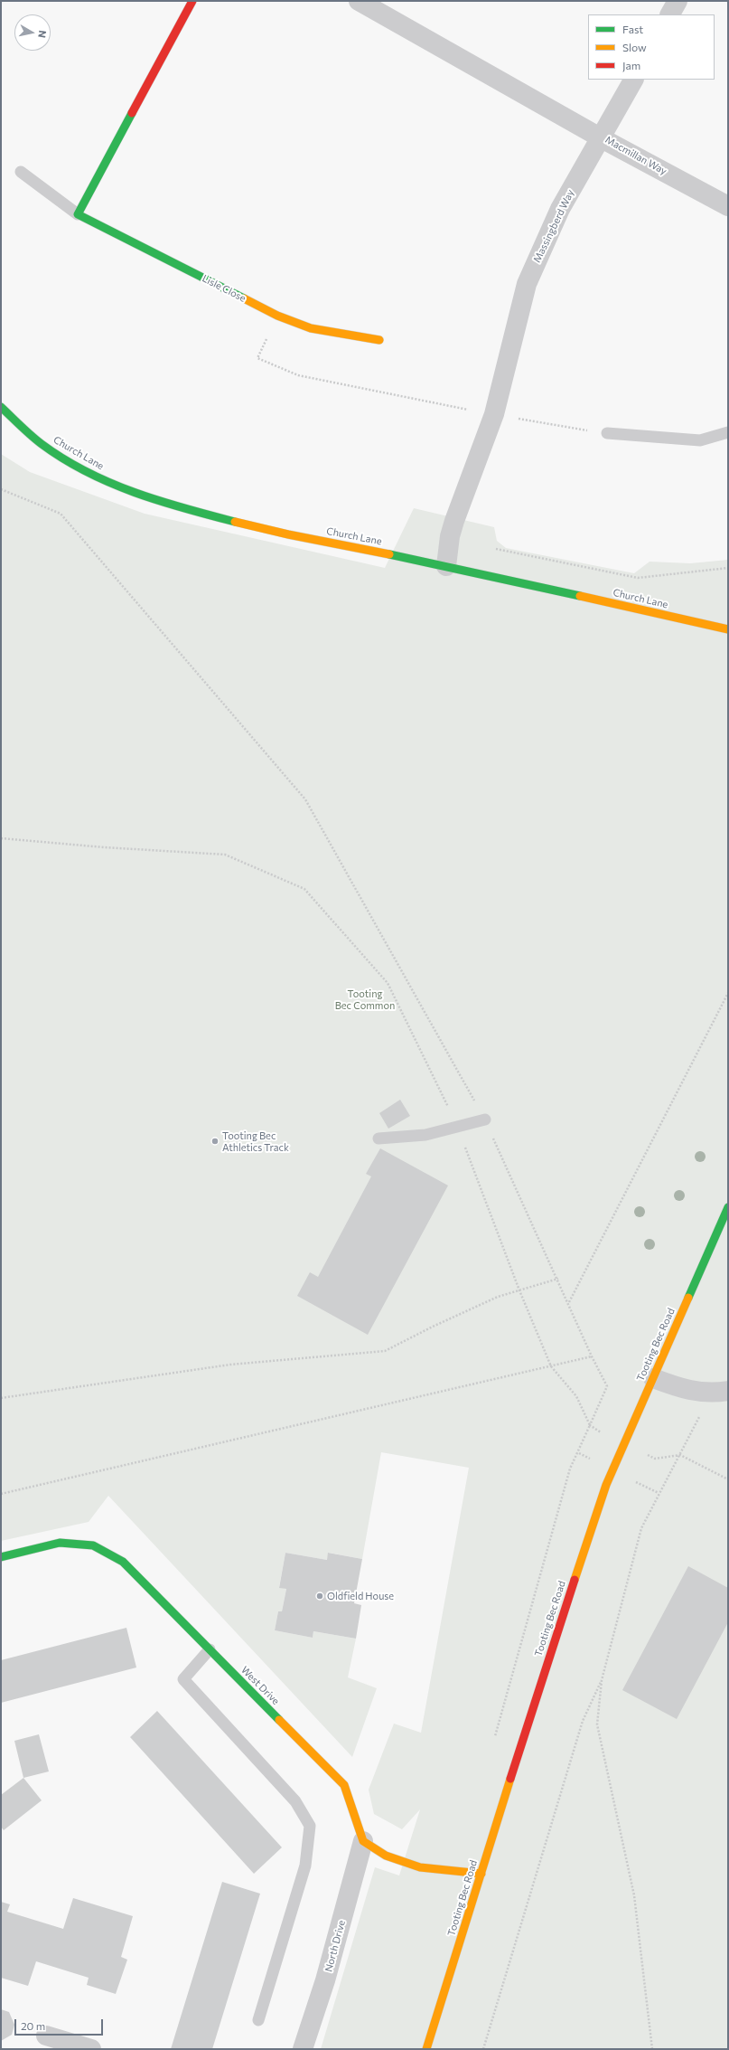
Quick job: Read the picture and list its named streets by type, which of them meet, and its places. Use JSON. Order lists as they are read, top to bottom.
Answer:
{
  "streets": {
    "main road": [
      "Lisle Close",
      "Church Lane",
      "Tooting Bec Road",
      "West Drive"
    ],
    "street": ["Macmillan Way", "Massingberd Way", "North Drive"]
  },
  "crossings": [
    ["Macmillan Way", "Massingberd Way"],
    ["Massingberd Way", "Church Lane"],
    ["West Drive", "North Drive"]
  ],
  "parks": ["Tooting Bec Common"],
  "places": ["Tooting Bec Athletics Track", "Oldfield House"],
  "legend": ["Fast", "Slow", "Jam"],
  "scale_bar": "20 m",
  "north": "right"
}
